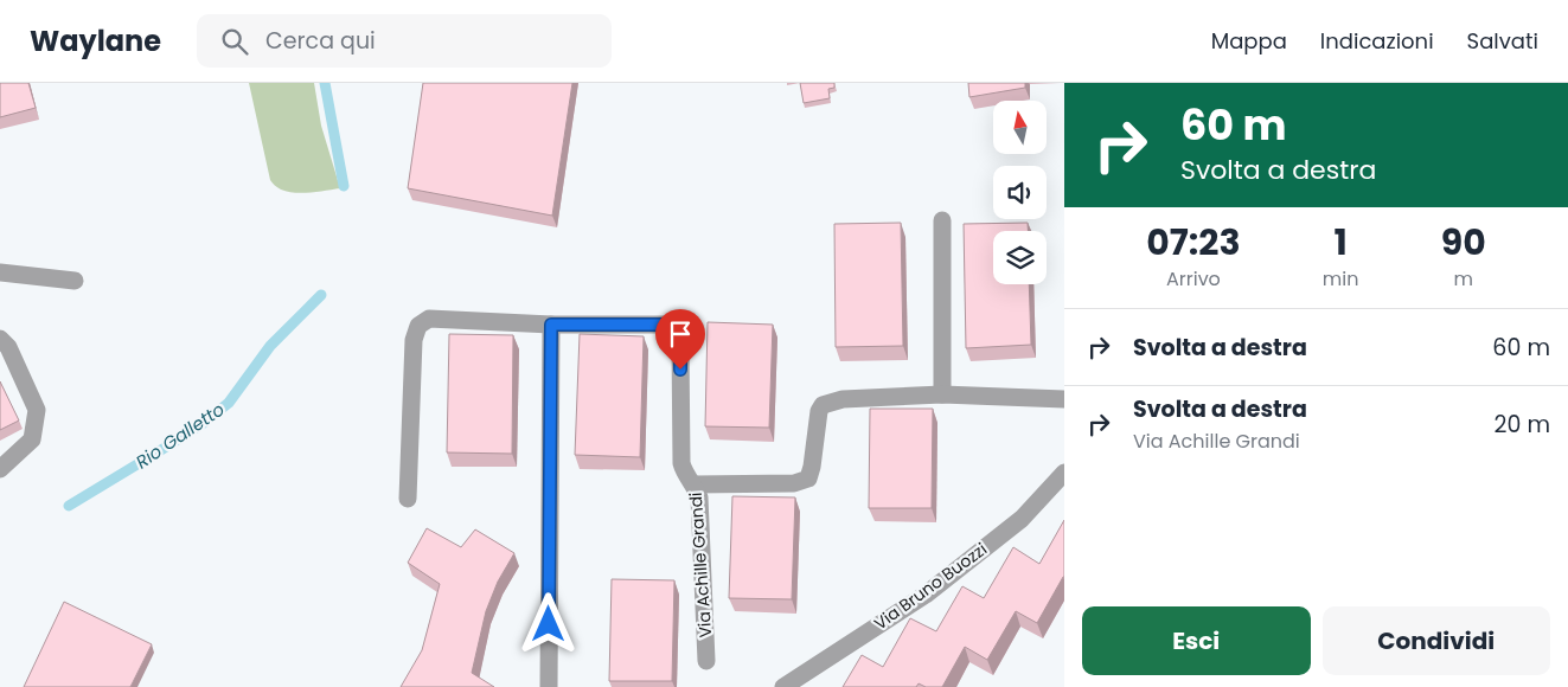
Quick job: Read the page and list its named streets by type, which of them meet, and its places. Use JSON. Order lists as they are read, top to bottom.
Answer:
{
  "streets": {
    "street": ["Via Achille Grandi", "Via Bruno Buozzi"]
  },
  "water": ["Rio Galletto"],
  "north": "top",
  "page": {
    "header": "Waylane",
    "search": "Cerca qui",
    "nav": ["Mappa", "Indicazioni", "Salvati"],
    "turn": ["60 m", "Svolta a destra"],
    "eta": [
      "07:23",
      "Arrivo",
      "1",
      "min",
      "90",
      "m"
    ],
    "list": [
      {
        "name": "Svolta a destra",
        "value": "60 m"
      },
      {
        "name": "Svolta a destra",
        "note": "Via Achille Grandi",
        "value": "20 m"
      }
    ],
    "buttons": ["Esci", "Condividi"]
  }
}
